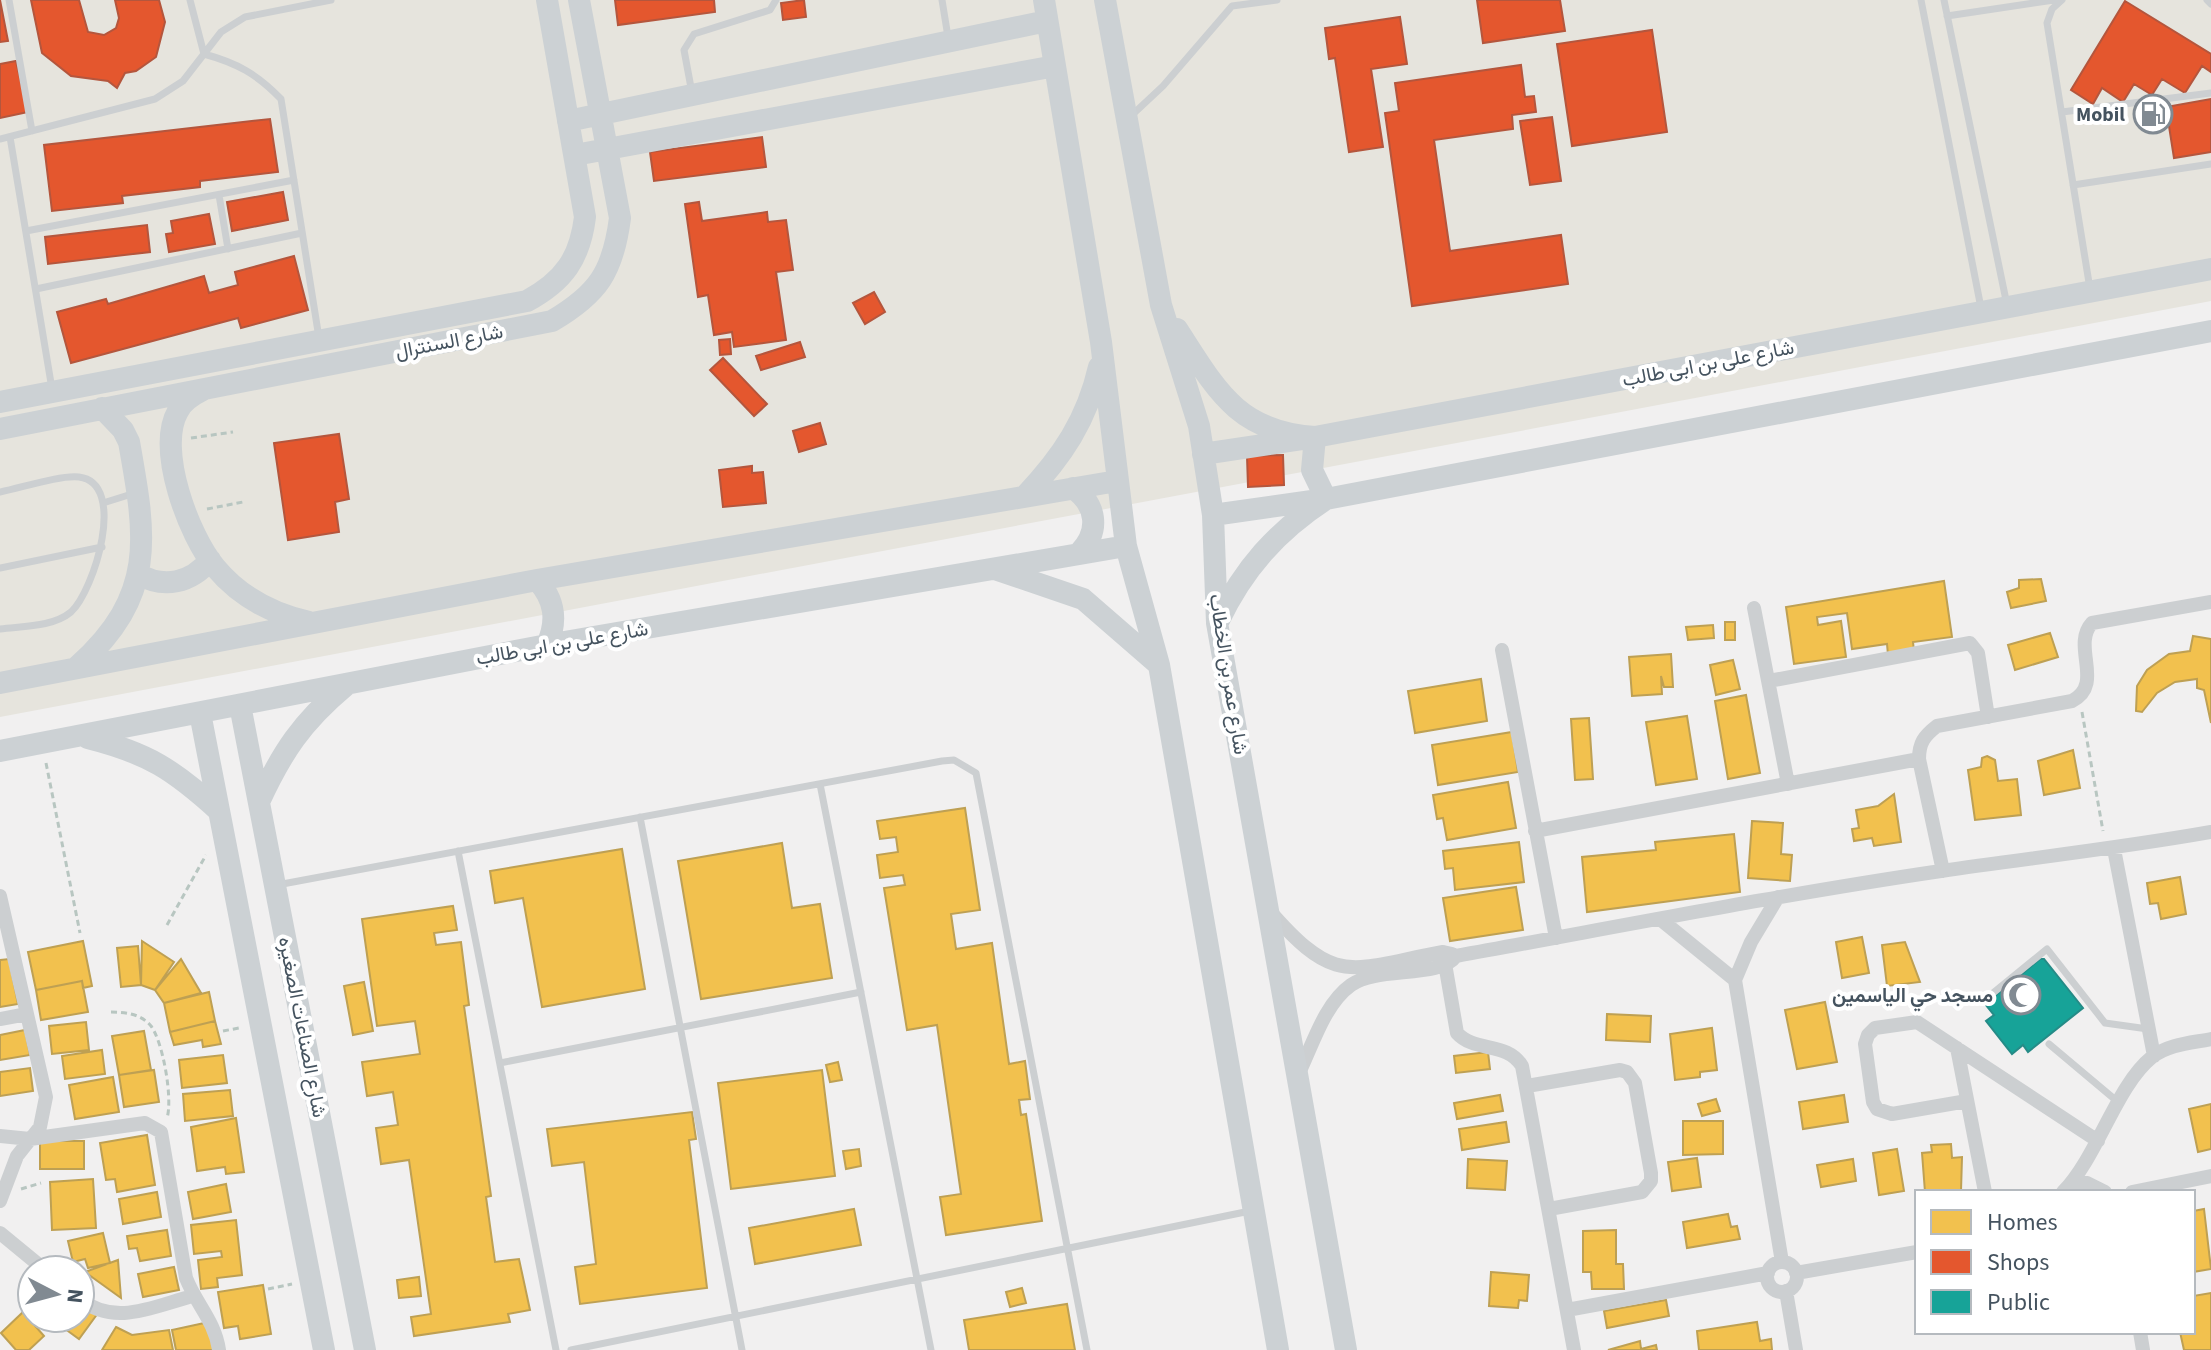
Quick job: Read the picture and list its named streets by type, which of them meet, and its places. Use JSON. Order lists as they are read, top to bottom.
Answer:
{
  "streets": {
    "street": [
      "شارع السنترال",
      "شارع على بن ابى طالب",
      "شارع عمر بن الخطاب",
      "شارع الصناعات الصغيره"
    ]
  },
  "crossings": [
    ["شارع على بن ابى طالب", "شارع عمر بن الخطاب"],
    ["شارع على بن ابى طالب", "شارع الصناعات الصغيره"]
  ],
  "places": {
    "fuel station": ["Mobil"],
    "mosque": ["مسجد حي الياسمين"]
  },
  "legend": ["Homes", "Shops", "Public"],
  "north": "right"
}
